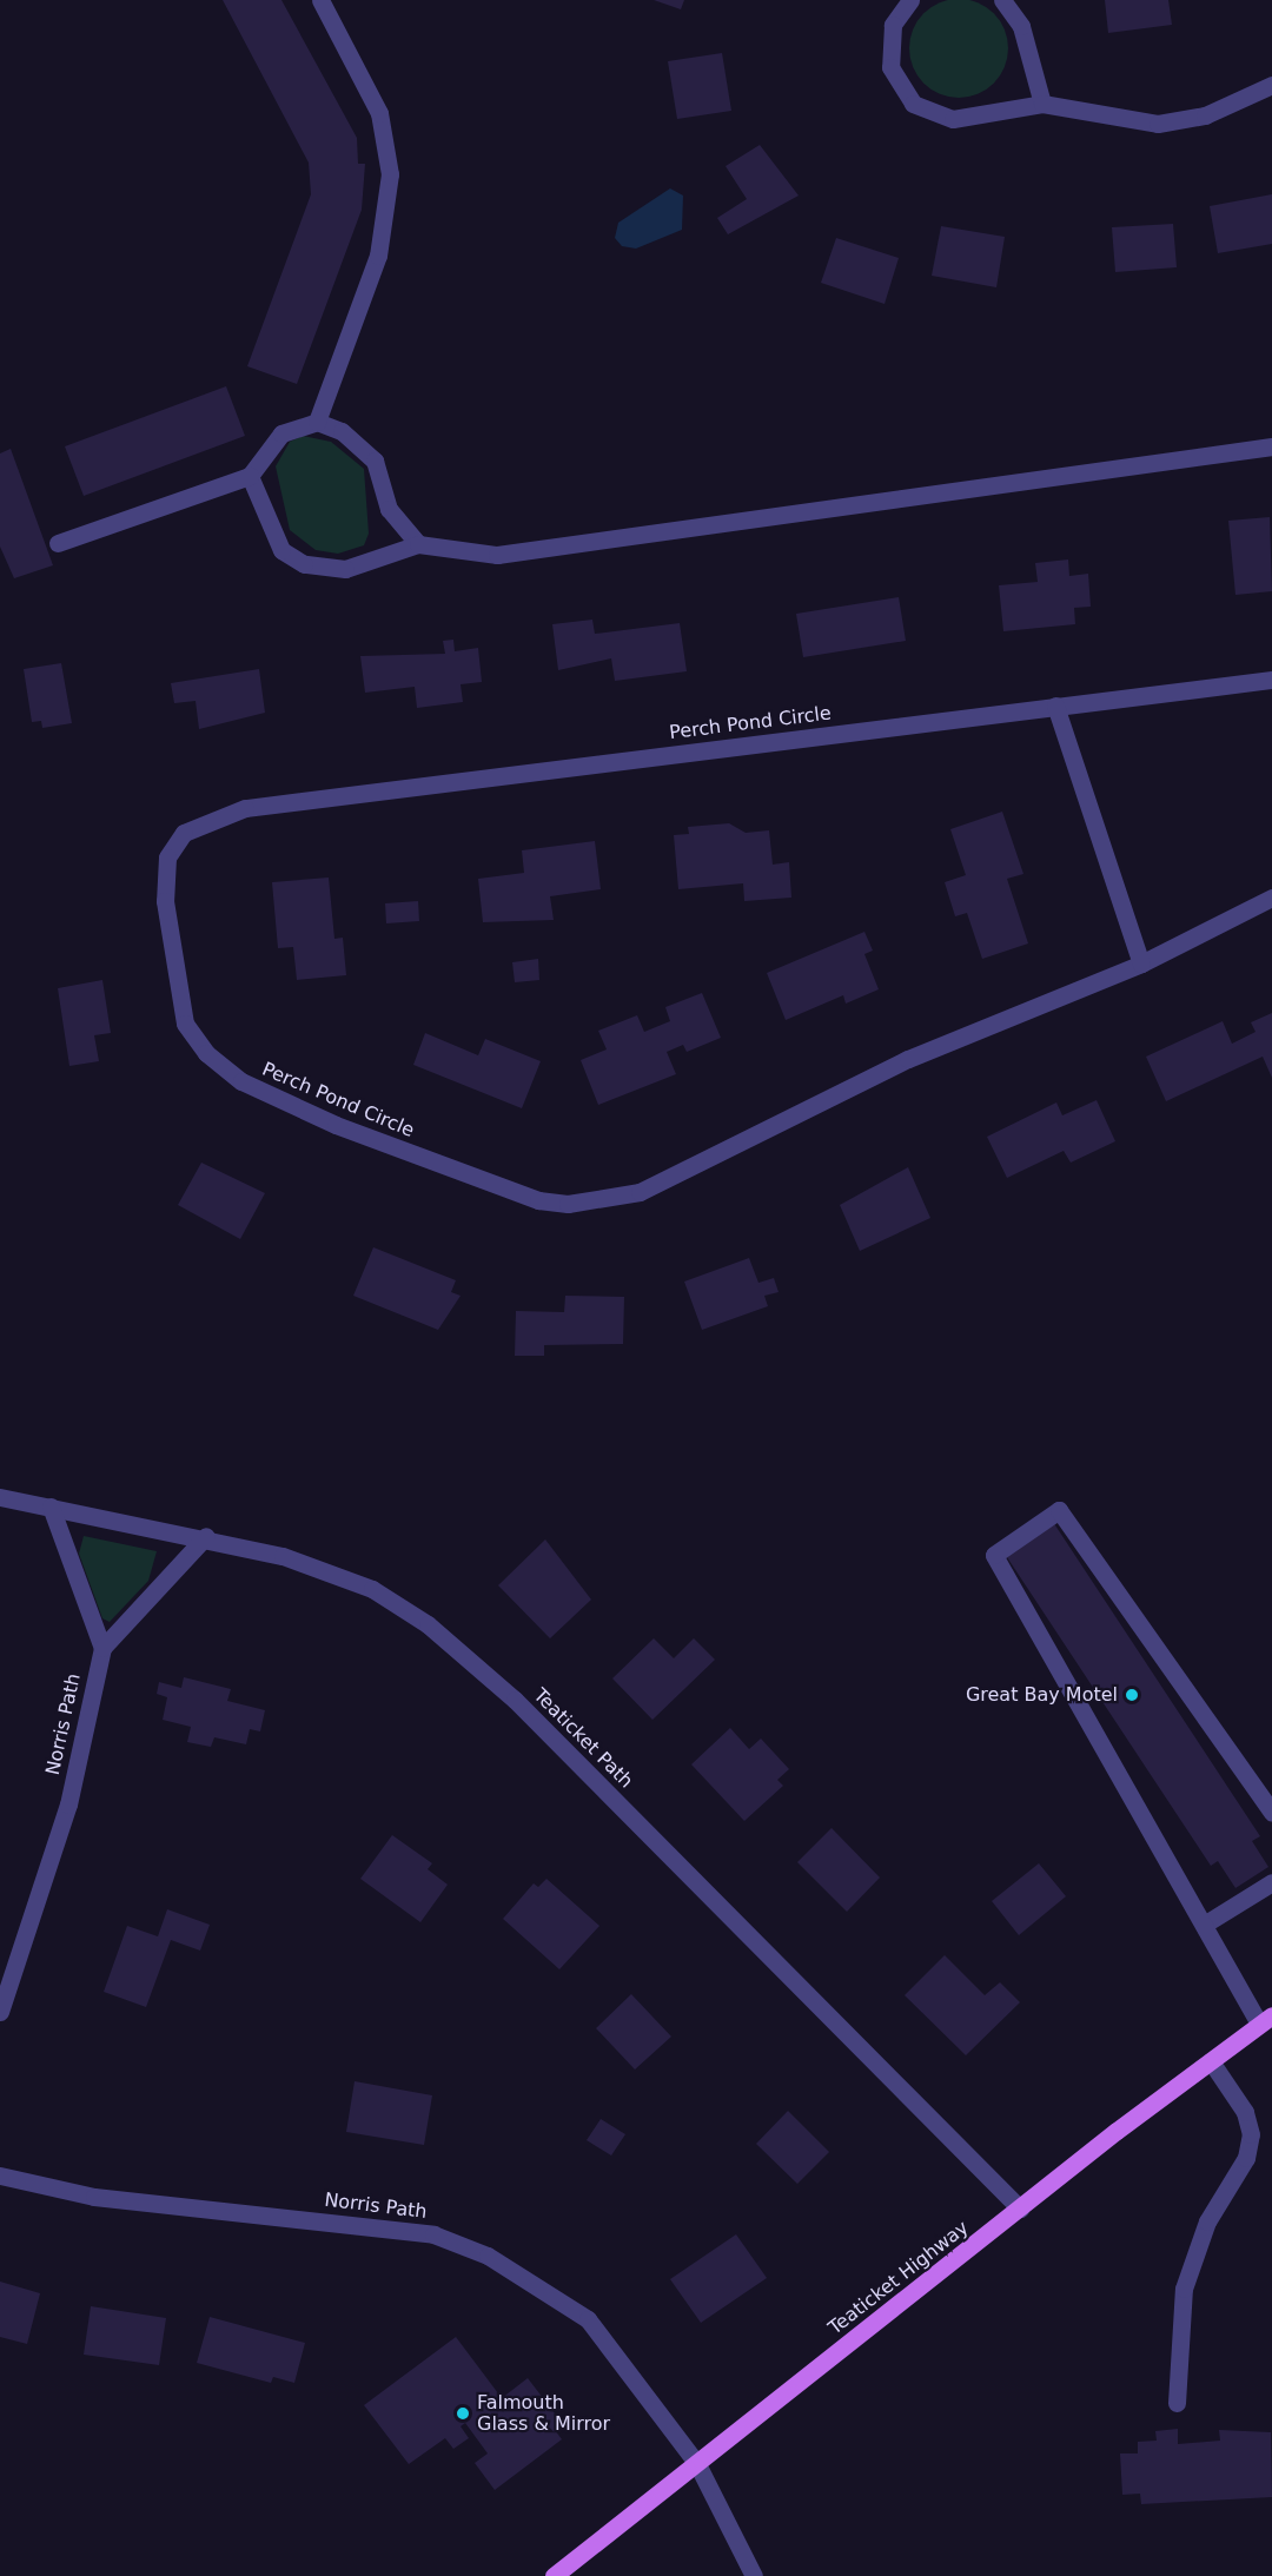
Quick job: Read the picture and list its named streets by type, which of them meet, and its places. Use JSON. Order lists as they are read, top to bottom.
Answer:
{
  "streets": {
    "main road": ["Teaticket Highway"],
    "street": ["Perch Pond Circle", "Norris Path", "Teaticket Path"]
  },
  "crossings": [
    ["Norris Path", "Teaticket Highway"],
    ["Teaticket Path", "Teaticket Highway"]
  ],
  "places": ["Great Bay Motel", "Falmouth Glass & Mirror"]
}
